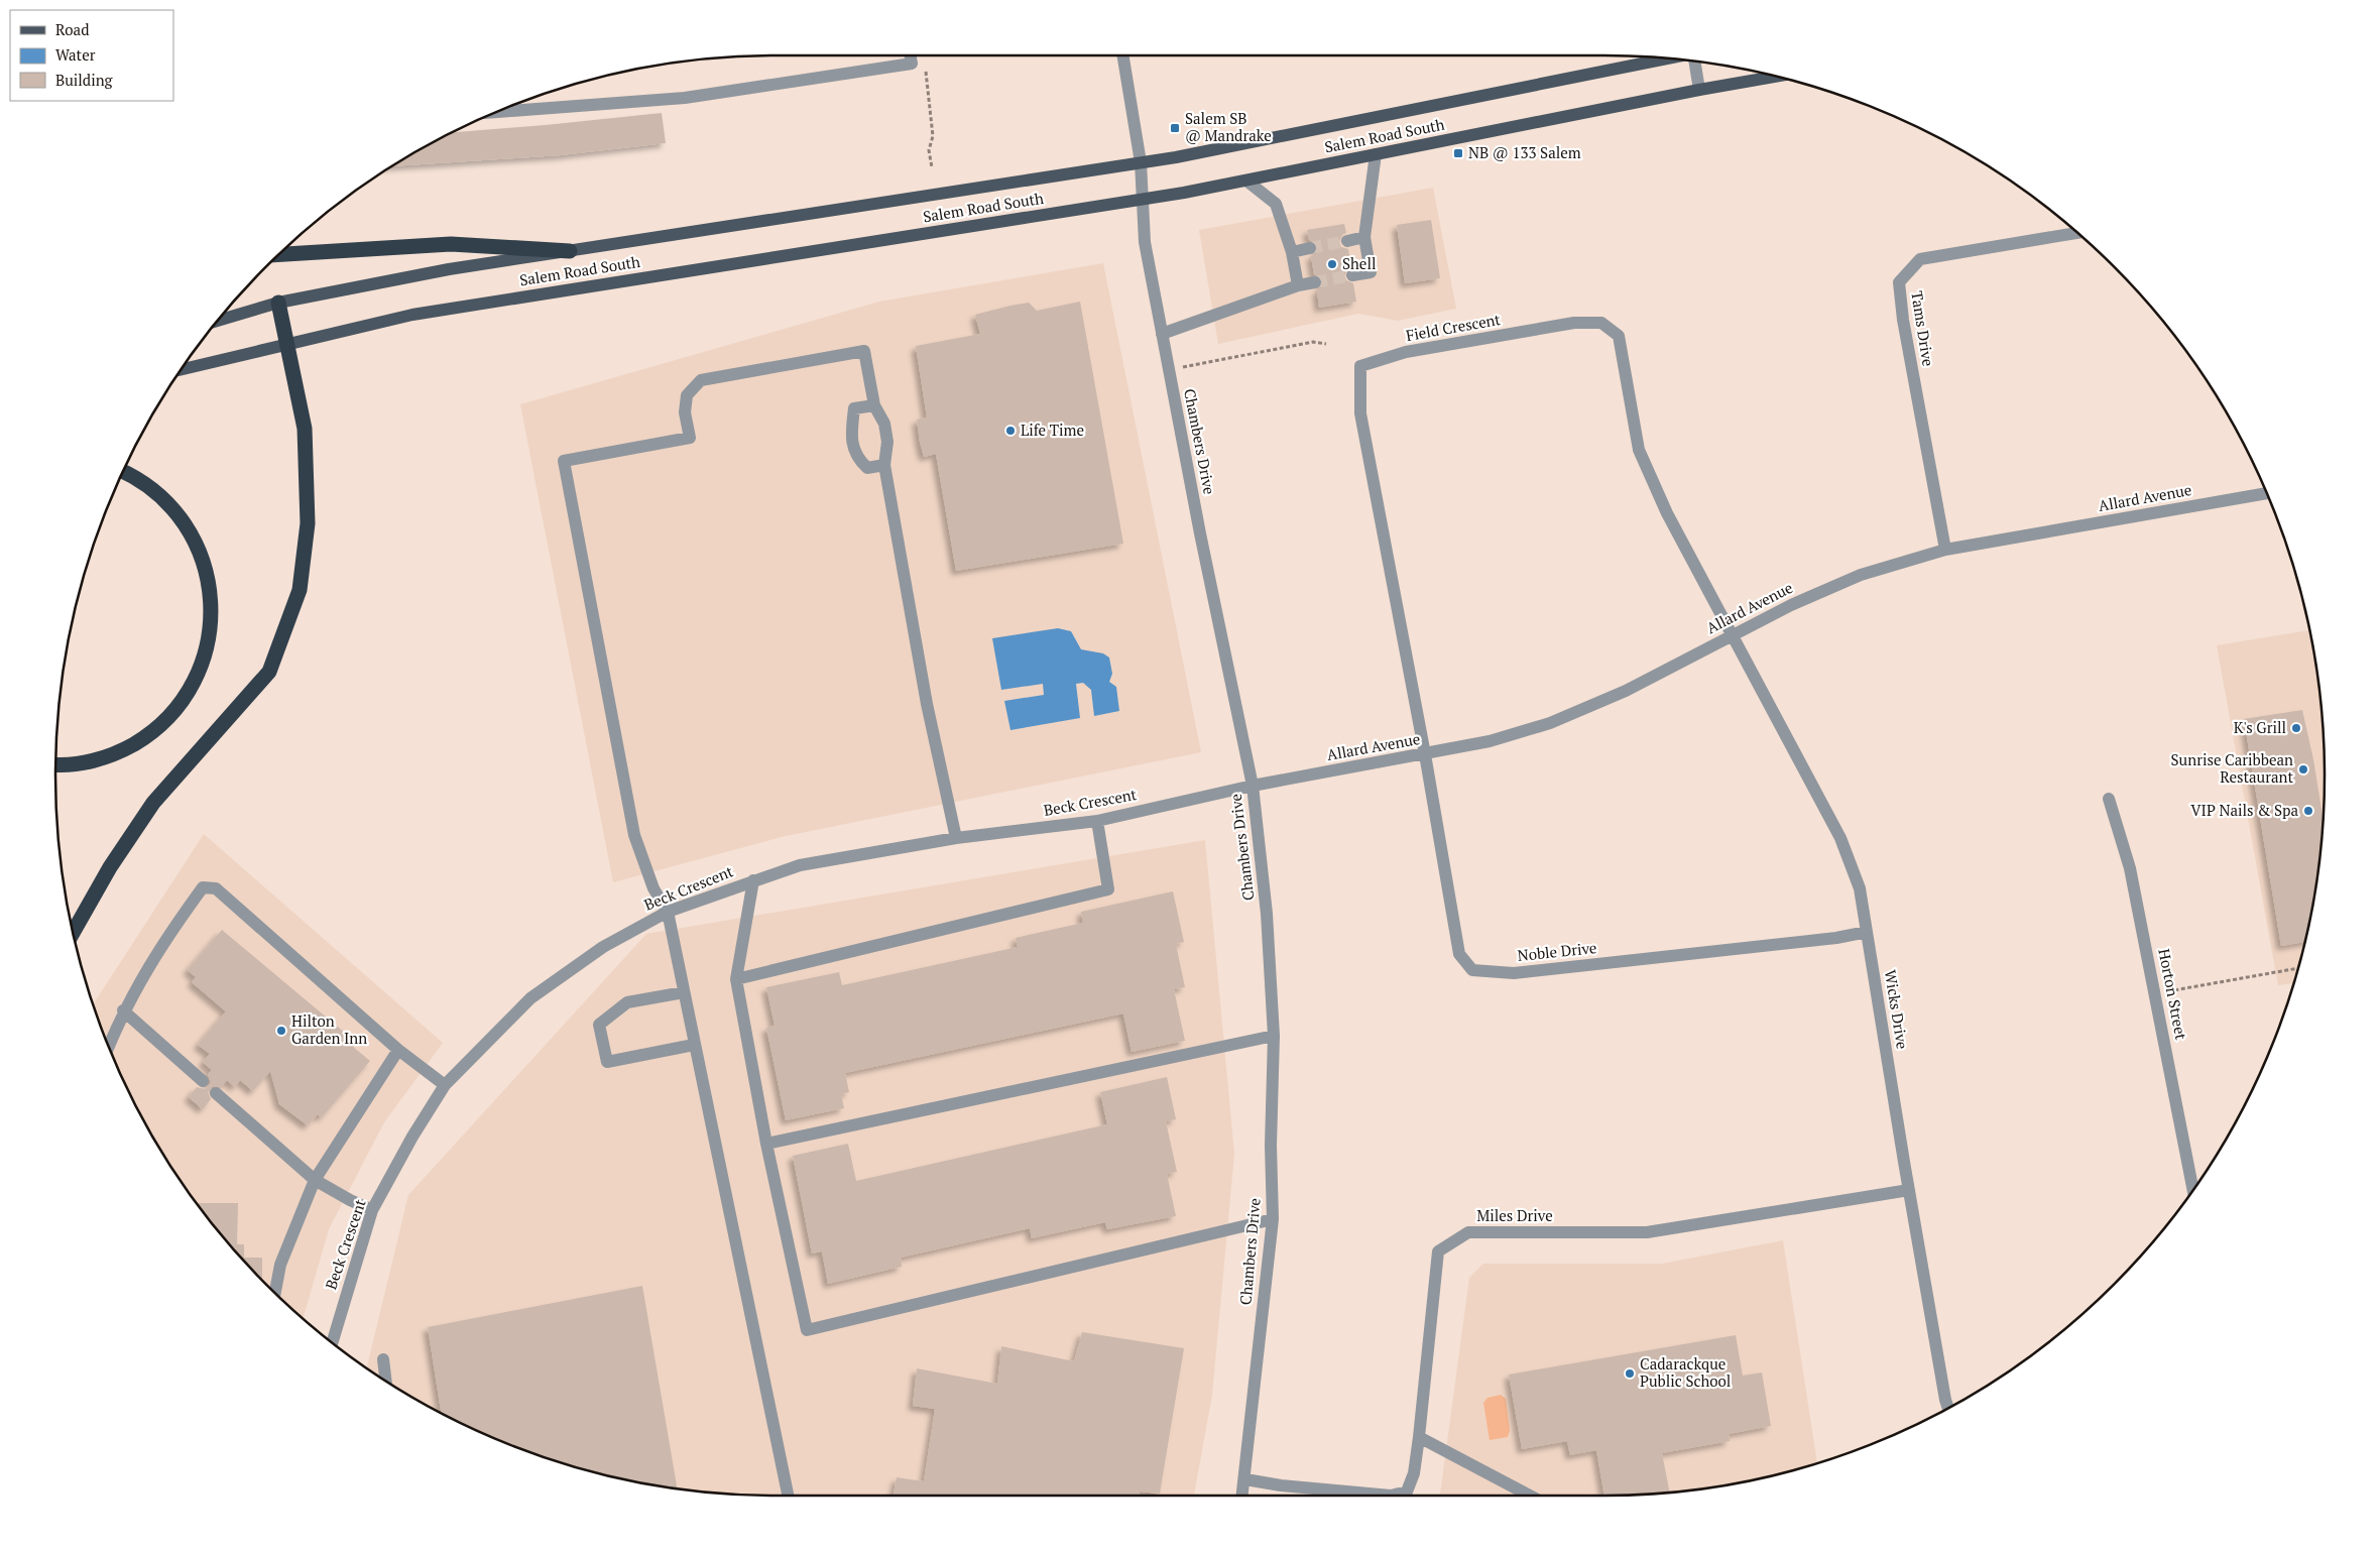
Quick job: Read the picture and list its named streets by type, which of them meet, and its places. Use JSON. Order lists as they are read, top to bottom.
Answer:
{
  "streets": {
    "main road": ["Salem Road South"],
    "street": [
      "Field Crescent",
      "Tams Drive",
      "Chambers Drive",
      "Allard Avenue",
      "Beck Crescent",
      "Noble Drive",
      "Horton Street",
      "Wicks Drive",
      "Miles Drive"
    ]
  },
  "crossings": [
    ["Salem Road South", "Chambers Drive"],
    ["Field Crescent", "Allard Avenue"],
    ["Field Crescent", "Noble Drive"],
    ["Field Crescent", "Wicks Drive"],
    ["Tams Drive", "Allard Avenue"],
    ["Chambers Drive", "Allard Avenue"],
    ["Chambers Drive", "Beck Crescent"],
    ["Chambers Drive", "Miles Drive"],
    ["Allard Avenue", "Beck Crescent"],
    ["Allard Avenue", "Noble Drive"],
    ["Allard Avenue", "Wicks Drive"],
    ["Noble Drive", "Wicks Drive"],
    ["Wicks Drive", "Miles Drive"]
  ],
  "places": {
    "transit": ["Salem SB @ Mandrake", "NB @ 133 Salem"],
    "other": [
      "Shell",
      "Life Time",
      "K's Grill",
      "Sunrise Caribbean Restaurant",
      "VIP Nails & Spa",
      "Hilton Garden Inn",
      "Cadarackque Public School"
    ]
  },
  "legend": ["Road", "Water", "Building"]
}
